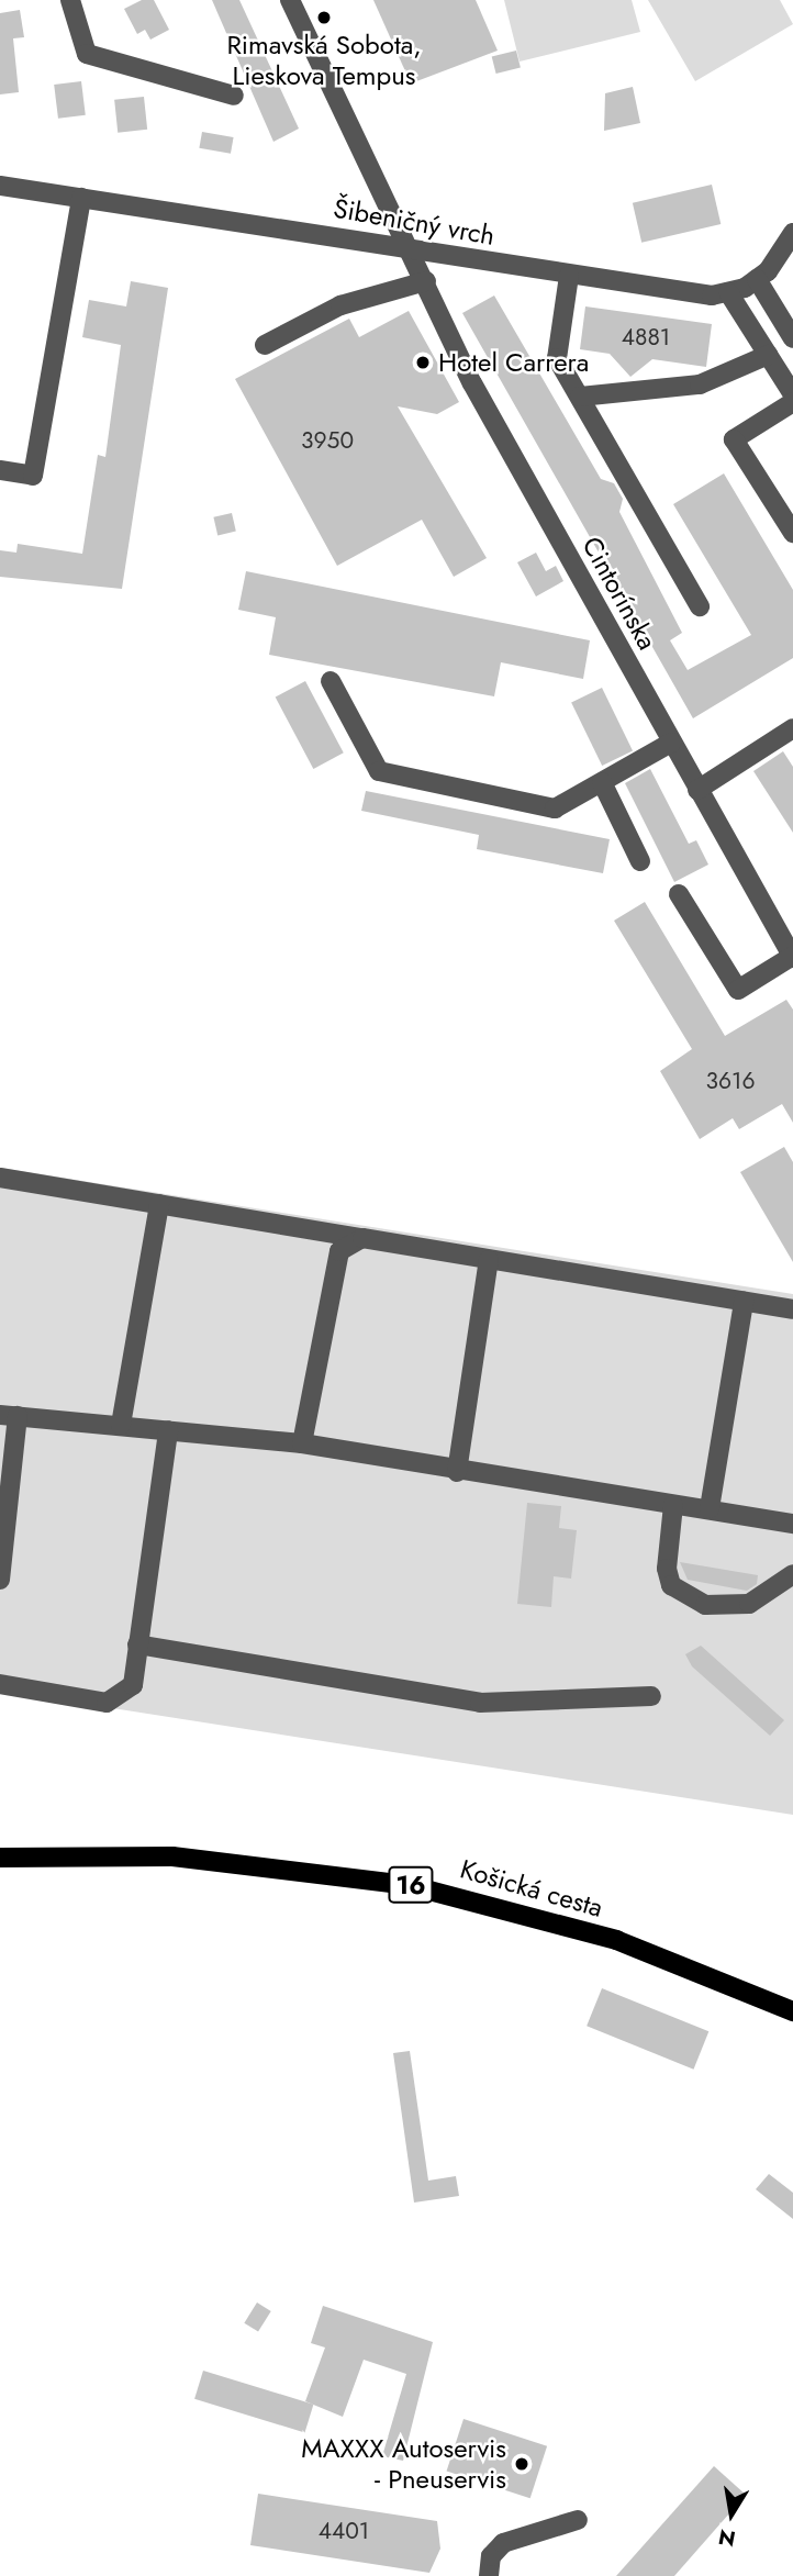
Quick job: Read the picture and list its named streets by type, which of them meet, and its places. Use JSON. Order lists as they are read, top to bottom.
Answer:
{
  "streets": {
    "main road": ["16", "Košická cesta"],
    "street": ["Šibeničný vrch", "Cintorínska"]
  },
  "crossings": [
    ["Šibeničný vrch", "Cintorínska"]
  ],
  "places": ["Rimavská Sobota, Lieskova Tempus", "Hotel Carrera", "MAXXX Autoservis - Pneuservis"],
  "house_numbers": [
    "4881",
    "3950",
    "3616",
    "4401"
  ],
  "north": "bottom"
}
